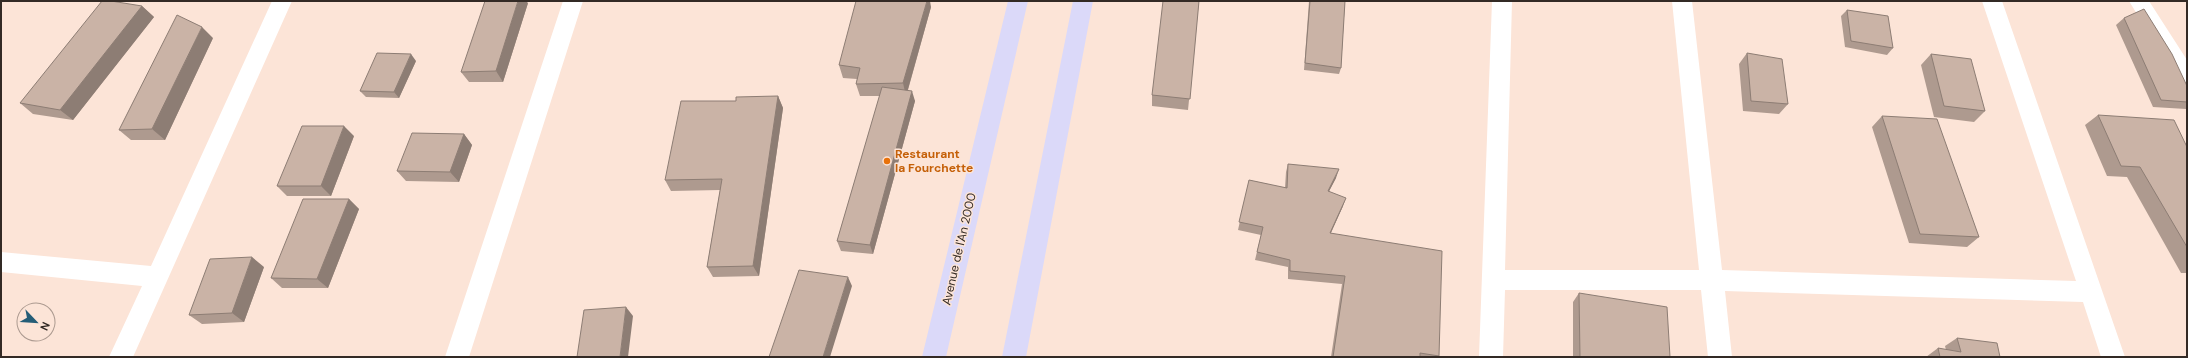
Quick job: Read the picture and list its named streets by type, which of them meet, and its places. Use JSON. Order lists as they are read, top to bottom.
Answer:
{
  "streets": {
    "main road": ["Avenue de l'An 2000"]
  },
  "places": ["Restaurant la Fourchette"],
  "north": "bottom right"
}
